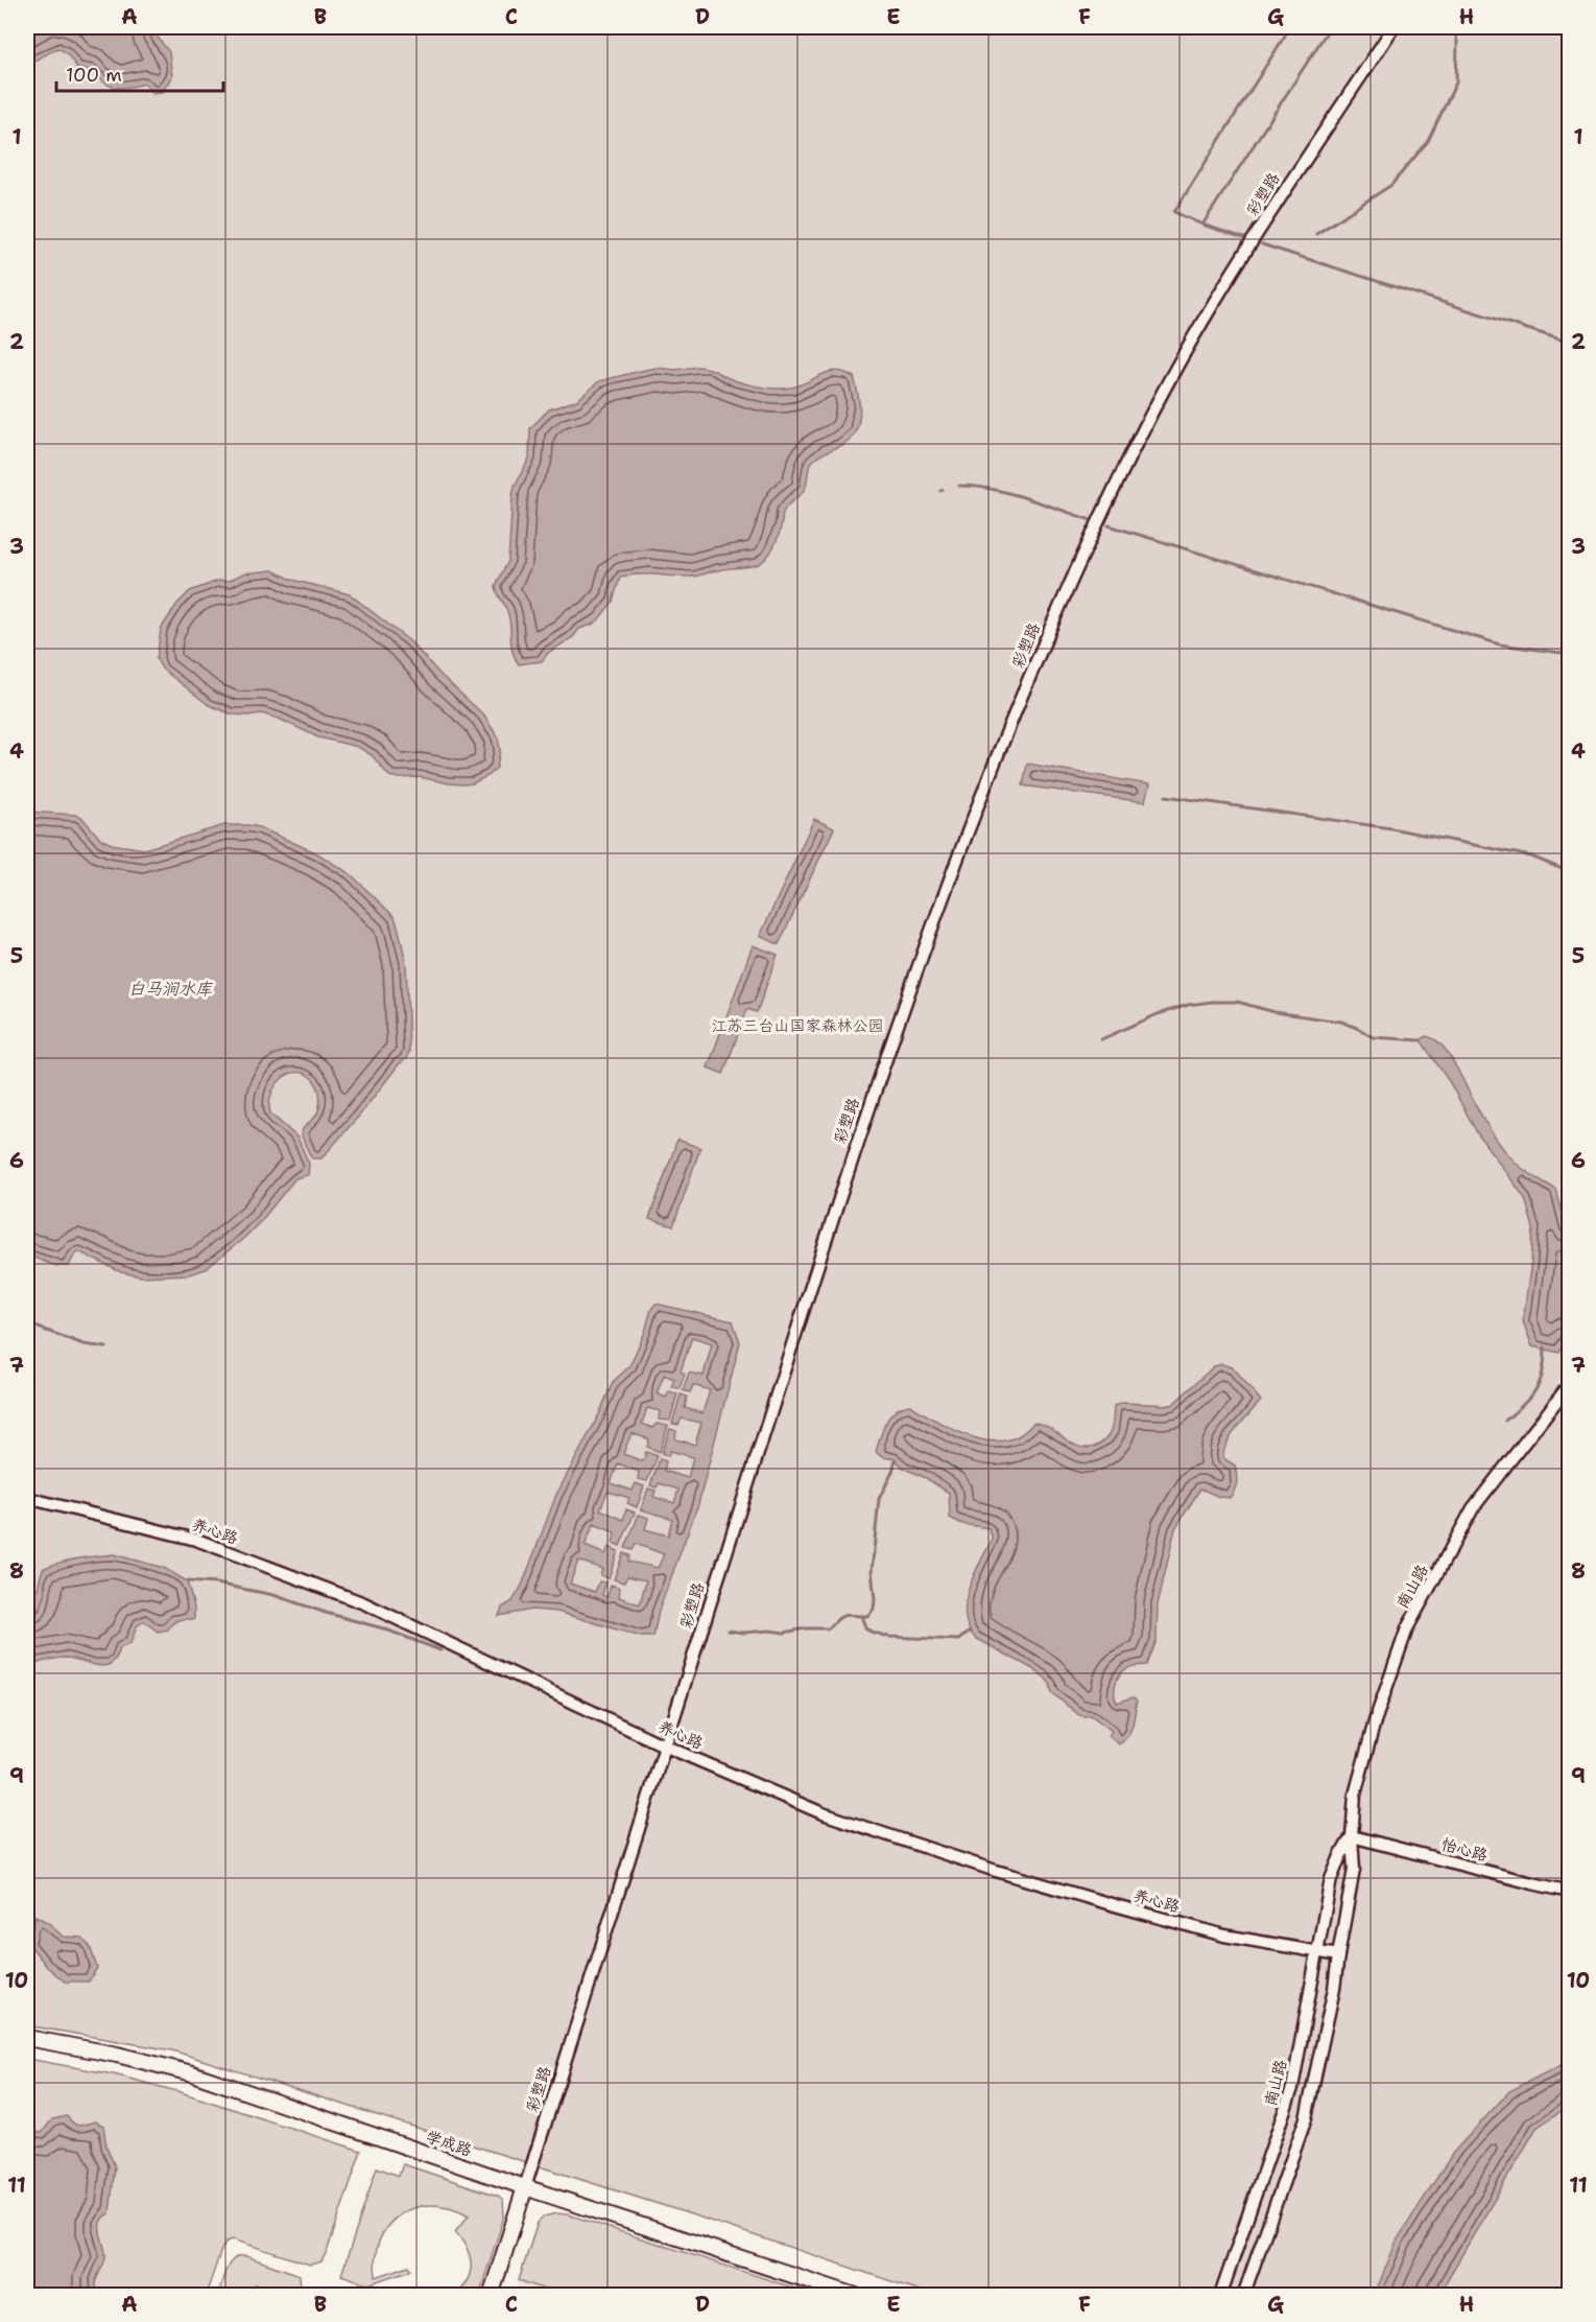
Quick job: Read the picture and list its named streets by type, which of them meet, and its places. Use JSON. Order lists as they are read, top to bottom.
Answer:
{
  "streets": {
    "street": [
      "彩塑路",
      "养心路",
      "南山路",
      "怡心路",
      "学成路"
    ]
  },
  "crossings": [
    ["彩塑路", "养心路"],
    ["彩塑路", "学成路"],
    ["养心路", "南山路"],
    ["南山路", "怡心路"]
  ],
  "water": ["白马涧水库"],
  "parks": ["江苏三台山国家森林公园"],
  "scale_bar": "100 m",
  "grid": {
    "columns": [
      "A",
      "B",
      "C",
      "D",
      "E",
      "F",
      "G",
      "H"
    ],
    "rows": [
      "1",
      "2",
      "3",
      "4",
      "5",
      "6",
      "7",
      "8",
      "9",
      "10",
      "11"
    ]
  }
}
